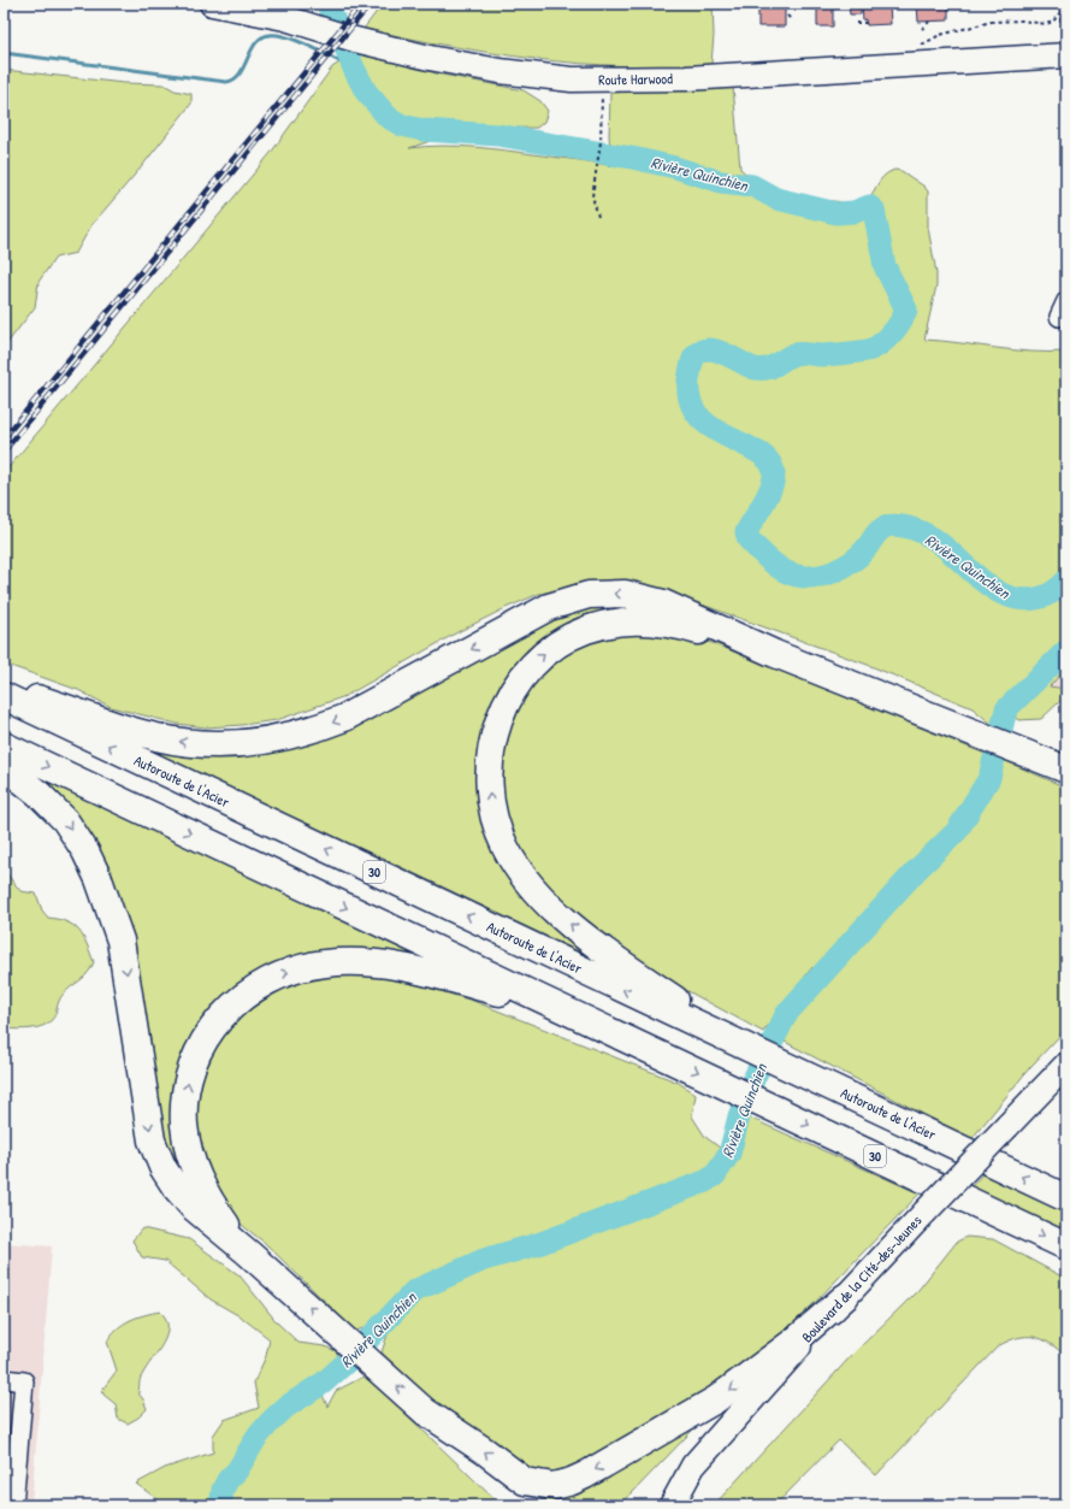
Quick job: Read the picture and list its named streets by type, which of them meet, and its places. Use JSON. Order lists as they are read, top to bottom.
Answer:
{
  "streets": {
    "highway": ["Autoroute de l'Acier", "30"],
    "main road": ["Route Harwood", "Boulevard de la Cité-des-Jeunes"]
  },
  "water": ["Rivière Quinchien"]
}
